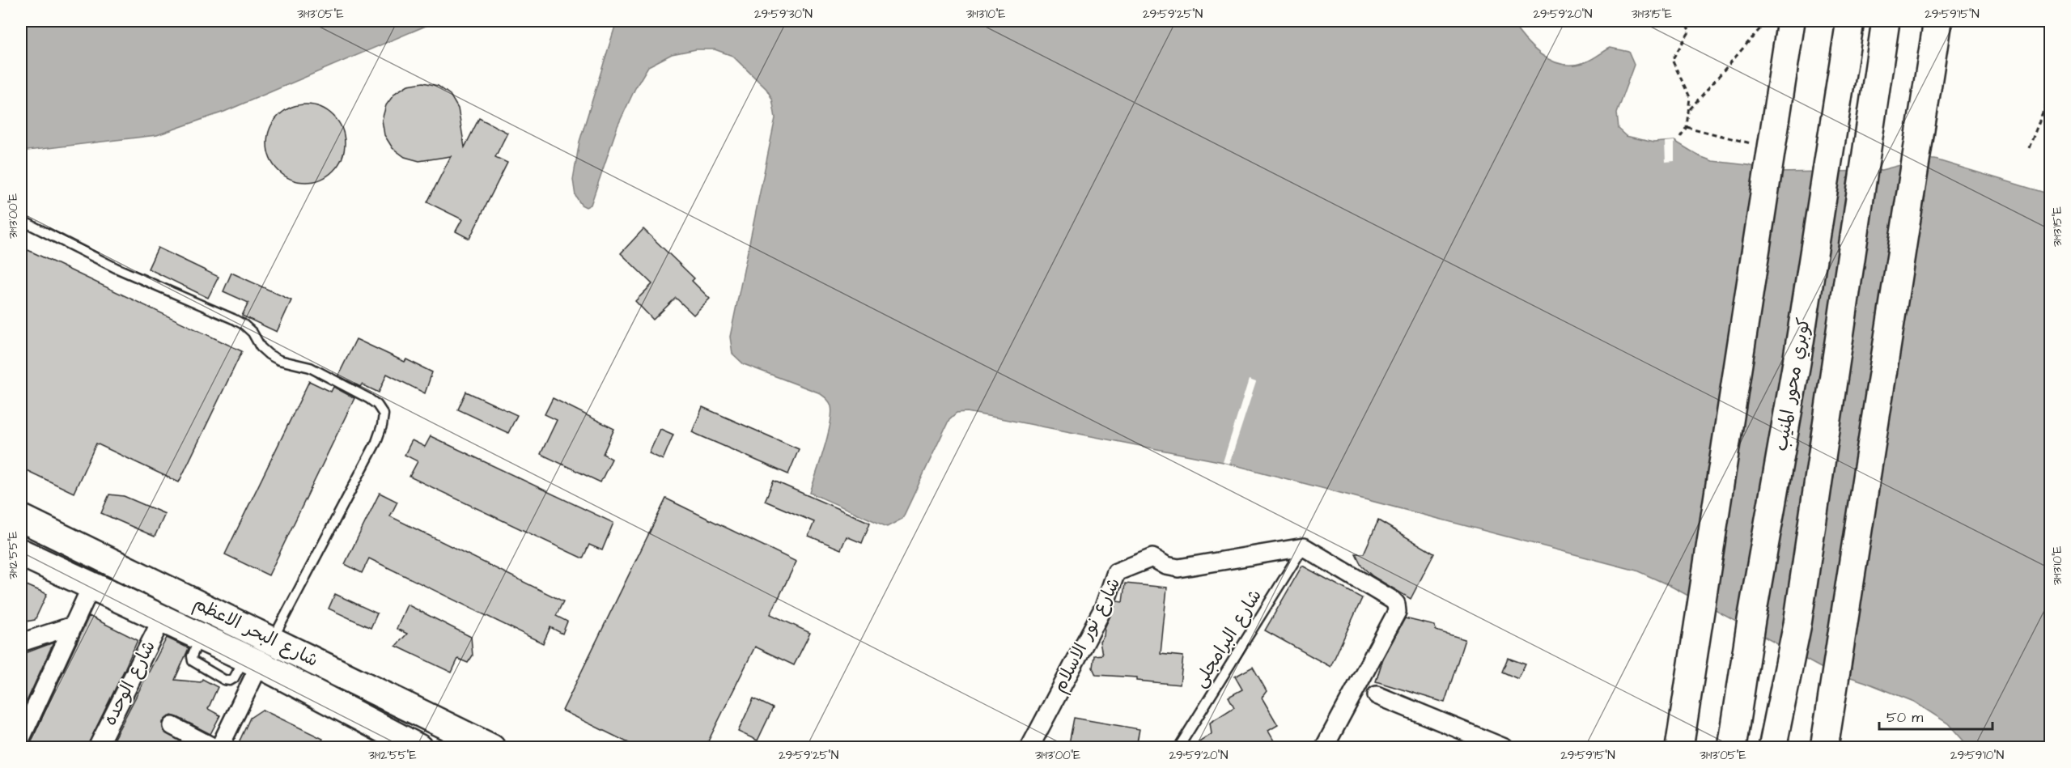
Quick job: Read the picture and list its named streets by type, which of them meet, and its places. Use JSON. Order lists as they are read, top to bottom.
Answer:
{
  "streets": {
    "main road": ["كوبري محور المنيب", "شارع البحر الاعظم"],
    "street": ["شارع نور الاسلام", "شارع الوحده"],
    "lane": ["شارع البرامجلى"]
  },
  "crossings": [
    ["شارع البحر الاعظم", "شارع الوحده"],
    ["شارع نور الاسلام", "شارع البرامجلى"]
  ],
  "scale_bar": "50 m",
  "coordinates": [
    "31°13'05\"E",
    "29°59'30\"N",
    "31°13'10\"E",
    "29°59'25\"N",
    "29°59'20\"N",
    "31°13'15\"E",
    "29°59'15\"N",
    "31°13'00\"E",
    "31°12'55\"E",
    "29°59'10\"N"
  ]
}
